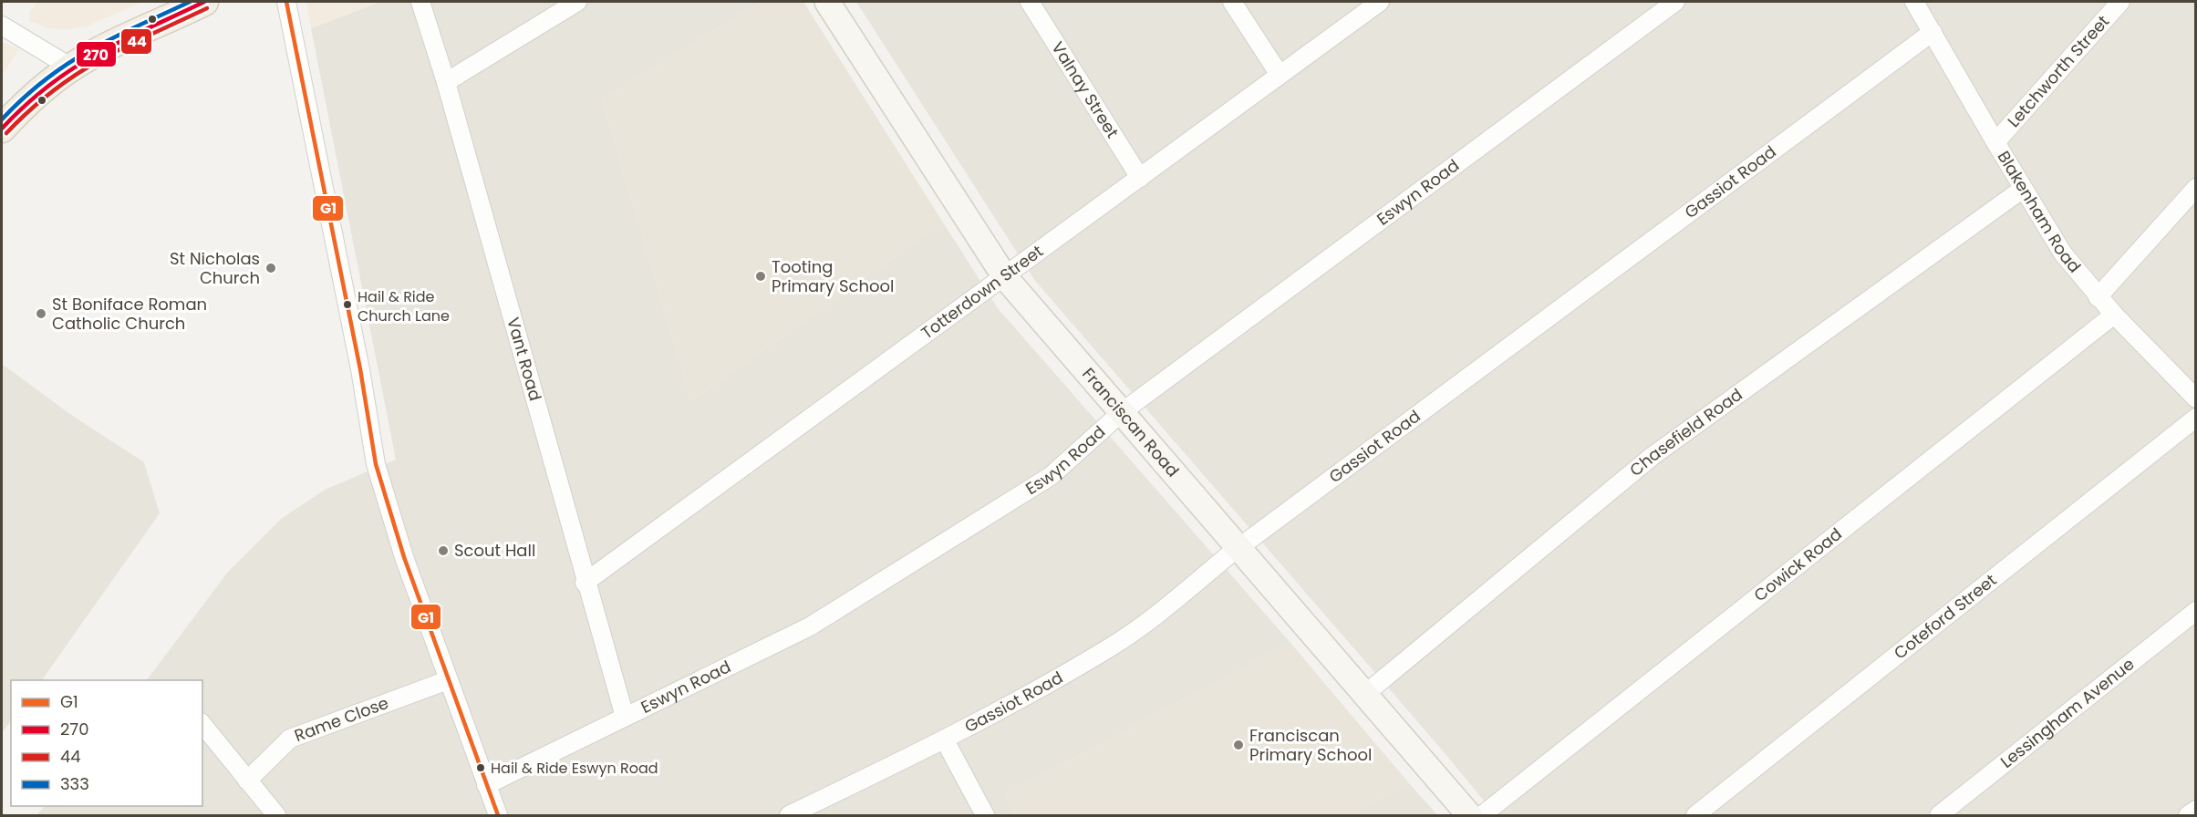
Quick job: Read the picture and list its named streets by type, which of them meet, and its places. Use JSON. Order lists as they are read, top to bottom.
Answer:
{
  "streets": {
    "street": [
      "Letchworth Street",
      "Valnay Street",
      "Gassiot Road",
      "Eswyn Road",
      "Blakenham Road",
      "Totterdown Street",
      "Vant Road",
      "Franciscan Road",
      "Chasefield Road",
      "Cowick Road",
      "Coteford Street",
      "Lessingham Avenue",
      "Rame Close"
    ]
  },
  "crossings": [
    ["Letchworth Street", "Blakenham Road"],
    ["Valnay Street", "Totterdown Street"],
    ["Gassiot Road", "Blakenham Road"],
    ["Gassiot Road", "Franciscan Road"],
    ["Eswyn Road", "Vant Road"],
    ["Eswyn Road", "Franciscan Road"],
    ["Blakenham Road", "Chasefield Road"],
    ["Blakenham Road", "Cowick Road"],
    ["Totterdown Street", "Vant Road"],
    ["Totterdown Street", "Franciscan Road"],
    ["Franciscan Road", "Chasefield Road"]
  ],
  "places": [
    "St Nicholas Church",
    "Tooting Primary School",
    "Hail & Ride Church Lane",
    "St Boniface Roman Catholic Church",
    "Scout Hall",
    "Franciscan Primary School",
    "Hail & Ride Eswyn Road"
  ],
  "lines": [
    "transit line G1",
    "transit line 270",
    "transit line 333",
    "transit line 44"
  ],
  "legend": [
    "G1",
    "270",
    "44",
    "333"
  ]
}
